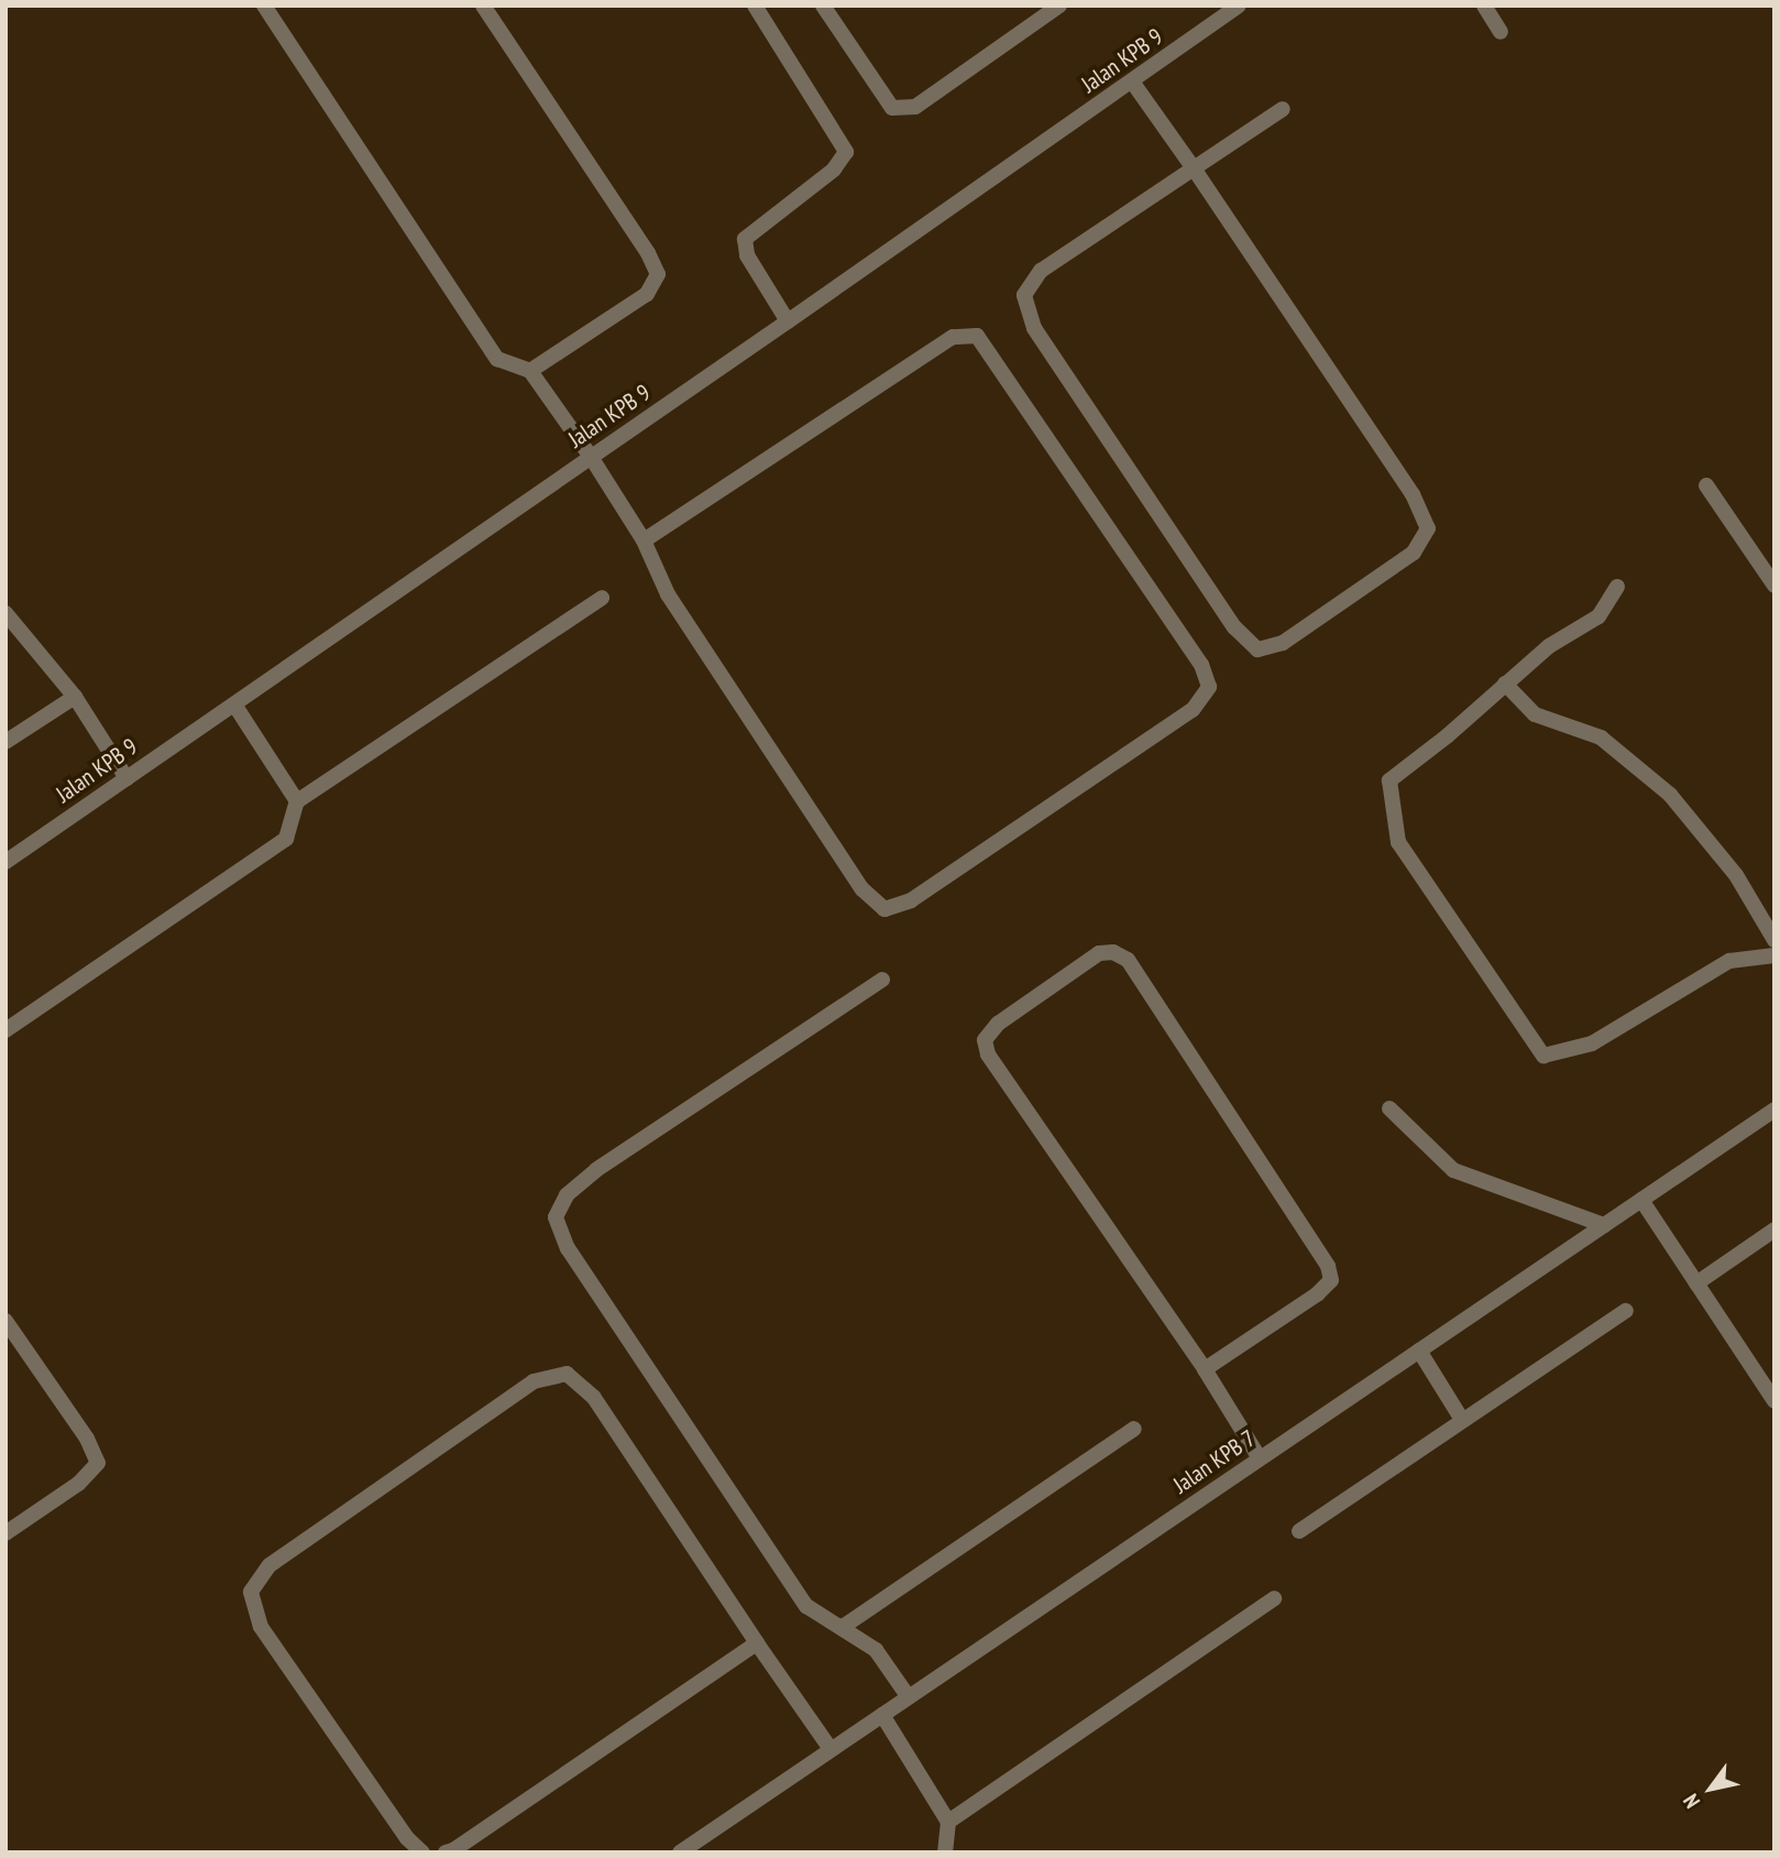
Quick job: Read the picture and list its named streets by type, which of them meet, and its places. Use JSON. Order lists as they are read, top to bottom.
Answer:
{
  "streets": {
    "street": ["Jalan KPB 9", "Jalan KPB 7"]
  },
  "north": "bottom left"
}
